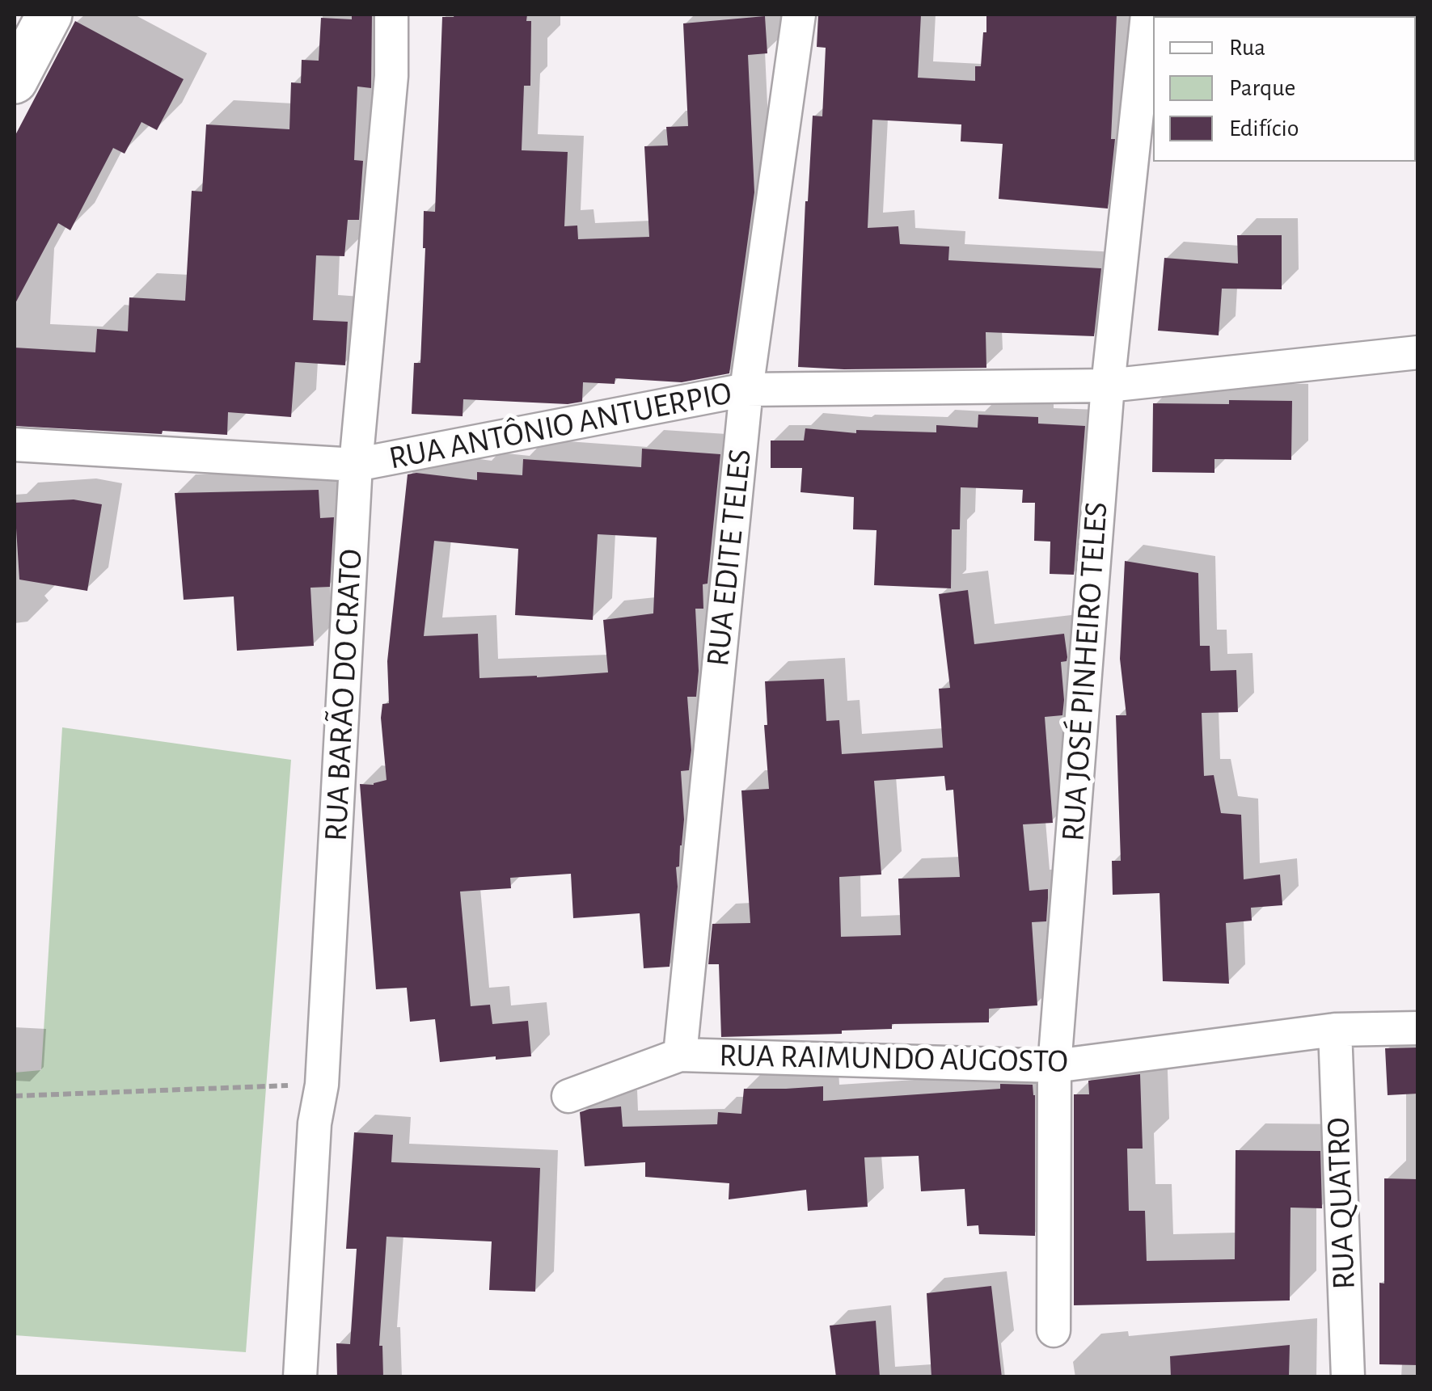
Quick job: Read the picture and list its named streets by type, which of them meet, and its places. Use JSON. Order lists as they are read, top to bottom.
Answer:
{
  "streets": {
    "street": [
      "RUA ANTÔNIO ANTUERPIO",
      "RUA EDITE TELES",
      "RUA JOSÉ PINHEIRO TELES",
      "RUA BARÃO DO CRATO",
      "RUA RAIMUNDO AUGOSTO",
      "RUA QUATRO"
    ]
  },
  "crossings": [
    ["RUA ANTÔNIO ANTUERPIO", "RUA EDITE TELES"],
    ["RUA ANTÔNIO ANTUERPIO", "RUA JOSÉ PINHEIRO TELES"],
    ["RUA ANTÔNIO ANTUERPIO", "RUA BARÃO DO CRATO"],
    ["RUA EDITE TELES", "RUA RAIMUNDO AUGOSTO"],
    ["RUA JOSÉ PINHEIRO TELES", "RUA RAIMUNDO AUGOSTO"],
    ["RUA RAIMUNDO AUGOSTO", "RUA QUATRO"]
  ],
  "legend": ["Rua", "Parque", "Edifício"]
}
